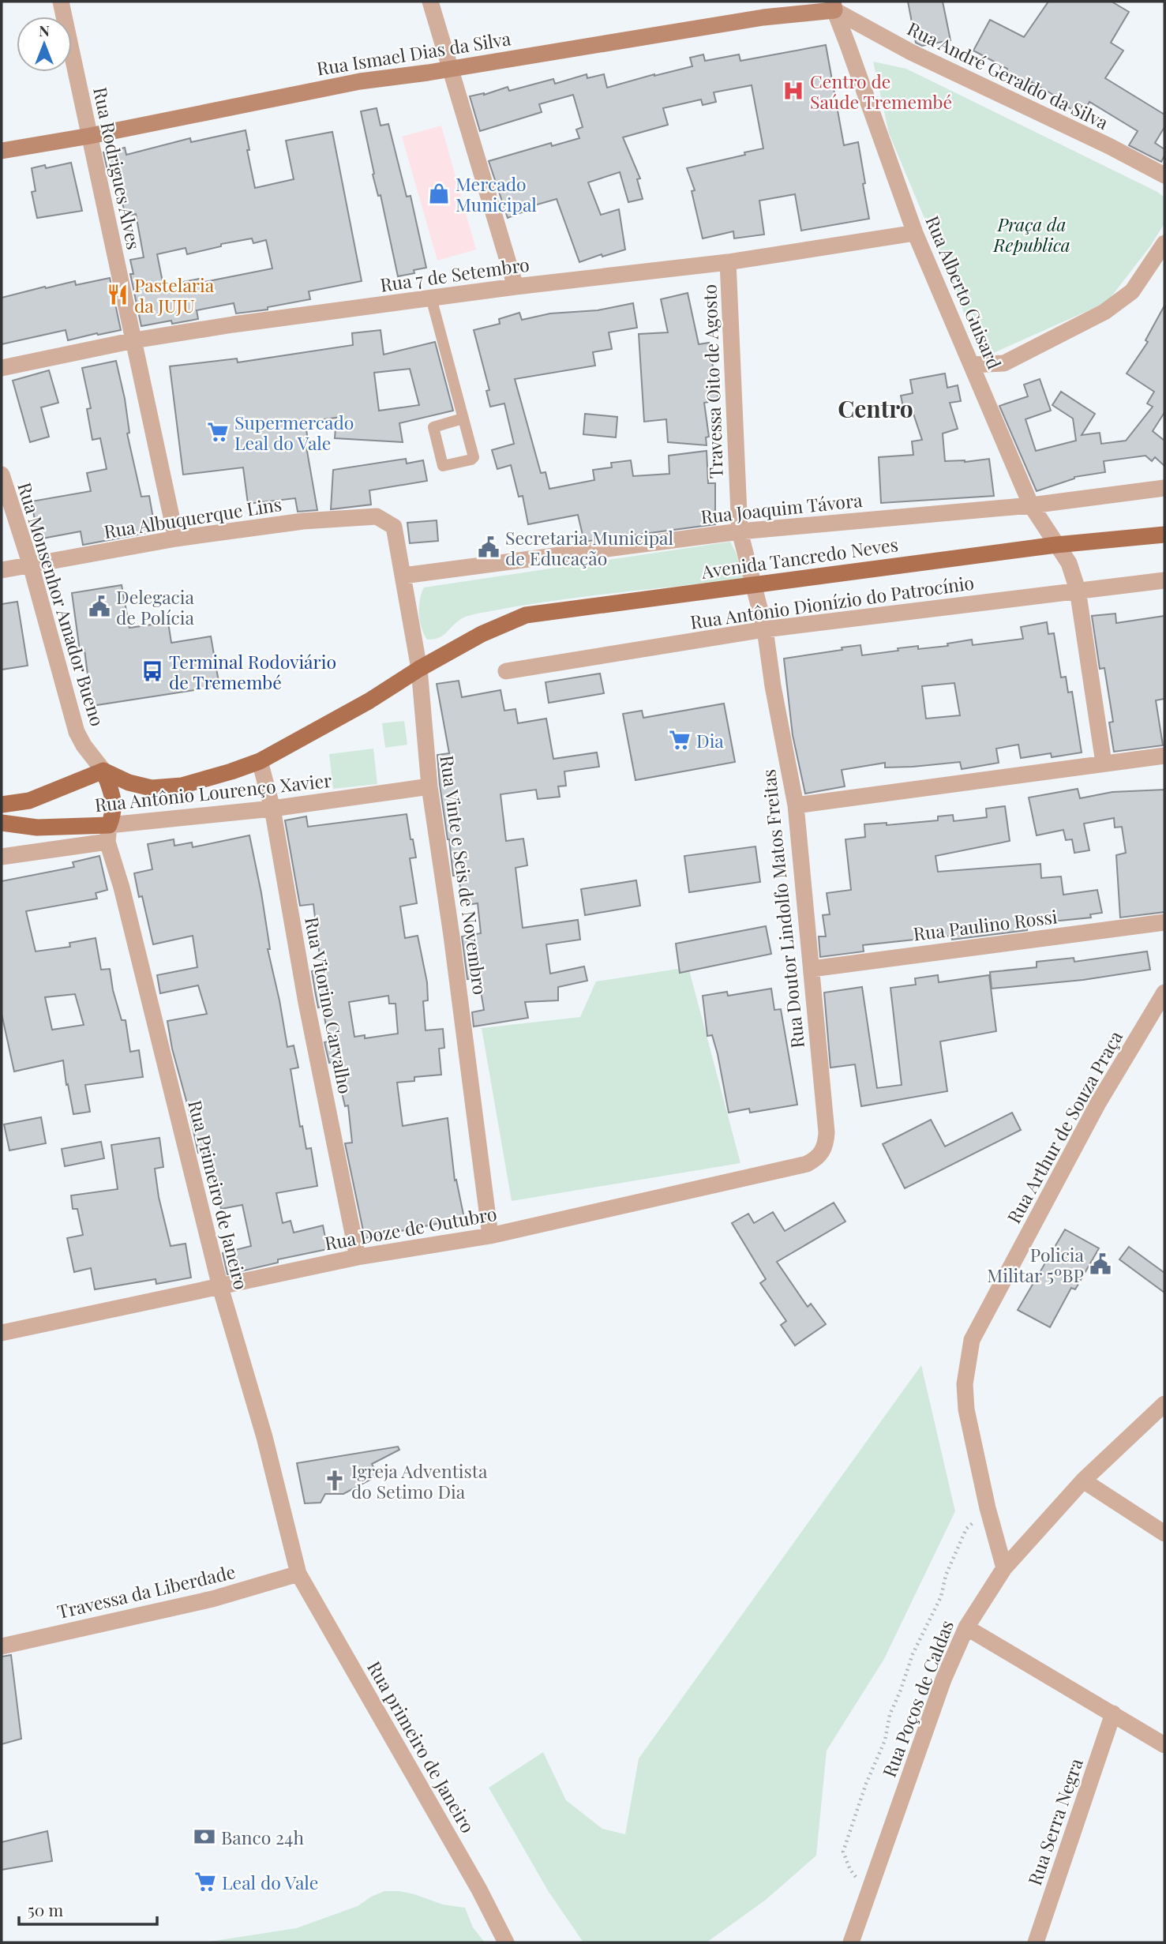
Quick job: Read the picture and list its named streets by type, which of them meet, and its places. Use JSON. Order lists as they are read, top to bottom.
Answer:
{
  "streets": {
    "main road": ["Avenida Tancredo Neves", "Rua Antônio Lourenço Xavier"],
    "street": [
      "Rua Ismael Dias da Silva",
      "Rua André Geraldo da Silva",
      "Rua Rodrigues Alves",
      "Rua 7 de Setembro",
      "Rua Alberto Guisard",
      "Travessa Oito de Agosto",
      "Rua Joaquim Távora",
      "Rua Albuquerque Lins",
      "Rua Antônio Dionízio do Patrocínio",
      "Rua Monsenhor Amador Bueno",
      "Rua Vinte e Seis de Novembro",
      "Rua Doutor Lindolfo Matos Freitas",
      "Rua Paulino Rossi",
      "Rua Vitorino Carvalho",
      "Rua Arthur de Souza Praça",
      "Rua Primeiro de Janeiro",
      "Rua Doze de Outubro",
      "Travessa da Liberdade",
      "Rua Poços de Caldas",
      "Rua primeiro de Janeiro",
      "Rua Serra Negra"
    ]
  },
  "crossings": [
    ["Rua Ismael Dias da Silva", "Rua André Geraldo da Silva"],
    ["Rua Ismael Dias da Silva", "Rua Rodrigues Alves"],
    ["Rua Ismael Dias da Silva", "Rua Alberto Guisard"],
    ["Rua André Geraldo da Silva", "Rua Alberto Guisard"],
    ["Rua Rodrigues Alves", "Rua 7 de Setembro"],
    ["Rua Rodrigues Alves", "Rua Albuquerque Lins"],
    ["Rua 7 de Setembro", "Rua Alberto Guisard"],
    ["Rua 7 de Setembro", "Travessa Oito de Agosto"],
    ["Rua Alberto Guisard", "Rua Joaquim Távora"],
    ["Rua Alberto Guisard", "Avenida Tancredo Neves"],
    ["Rua Alberto Guisard", "Rua Antônio Dionízio do Patrocínio"],
    ["Travessa Oito de Agosto", "Rua Joaquim Távora"],
    ["Travessa Oito de Agosto", "Avenida Tancredo Neves"],
    ["Travessa Oito de Agosto", "Rua Doutor Lindolfo Matos Freitas"],
    ["Rua Joaquim Távora", "Rua Vinte e Seis de Novembro"],
    ["Rua Albuquerque Lins", "Rua Monsenhor Amador Bueno"],
    ["Rua Albuquerque Lins", "Rua Vinte e Seis de Novembro"],
    ["Avenida Tancredo Neves", "Rua Antônio Lourenço Xavier"],
    ["Avenida Tancredo Neves", "Rua Vinte e Seis de Novembro"],
    ["Avenida Tancredo Neves", "Rua Doutor Lindolfo Matos Freitas"],
    ["Rua Antônio Dionízio do Patrocínio", "Rua Doutor Lindolfo Matos Freitas"],
    ["Rua Monsenhor Amador Bueno", "Rua Antônio Lourenço Xavier"],
    ["Rua Antônio Lourenço Xavier", "Rua Vinte e Seis de Novembro"],
    ["Rua Antônio Lourenço Xavier", "Rua Vitorino Carvalho"],
    ["Rua Antônio Lourenço Xavier", "Rua Primeiro de Janeiro"],
    ["Rua Vinte e Seis de Novembro", "Rua Doze de Outubro"],
    ["Rua Doutor Lindolfo Matos Freitas", "Rua Paulino Rossi"],
    ["Rua Doutor Lindolfo Matos Freitas", "Rua Doze de Outubro"],
    ["Rua Vitorino Carvalho", "Rua Doze de Outubro"],
    ["Rua Arthur de Souza Praça", "Rua Poços de Caldas"],
    ["Rua Primeiro de Janeiro", "Rua Doze de Outubro"],
    ["Rua Primeiro de Janeiro", "Travessa da Liberdade"],
    ["Rua Primeiro de Janeiro", "Rua primeiro de Janeiro"],
    ["Travessa da Liberdade", "Rua primeiro de Janeiro"]
  ],
  "districts": ["Centro"],
  "parks": ["Praça da Republica"],
  "places": {
    "hospital": ["Centro de Saúde Tremembé"],
    "shop": ["Mercado Municipal"],
    "restaurant": ["Pastelaria da JUJU"],
    "supermarket": ["Supermercado Leal do Vale", "Dia", "Leal do Vale"],
    "public building": ["Secretaria Municipal de Educação", "Delegacia de Polícia", "Policia Militar 5ºBP"],
    "bus stop": ["Terminal Rodoviário de Tremembé"],
    "church": ["Igreja Adventista do Setimo Dia"],
    "bank": ["Banco 24h"]
  },
  "scale_bar": "50 m",
  "north": "top"
}
